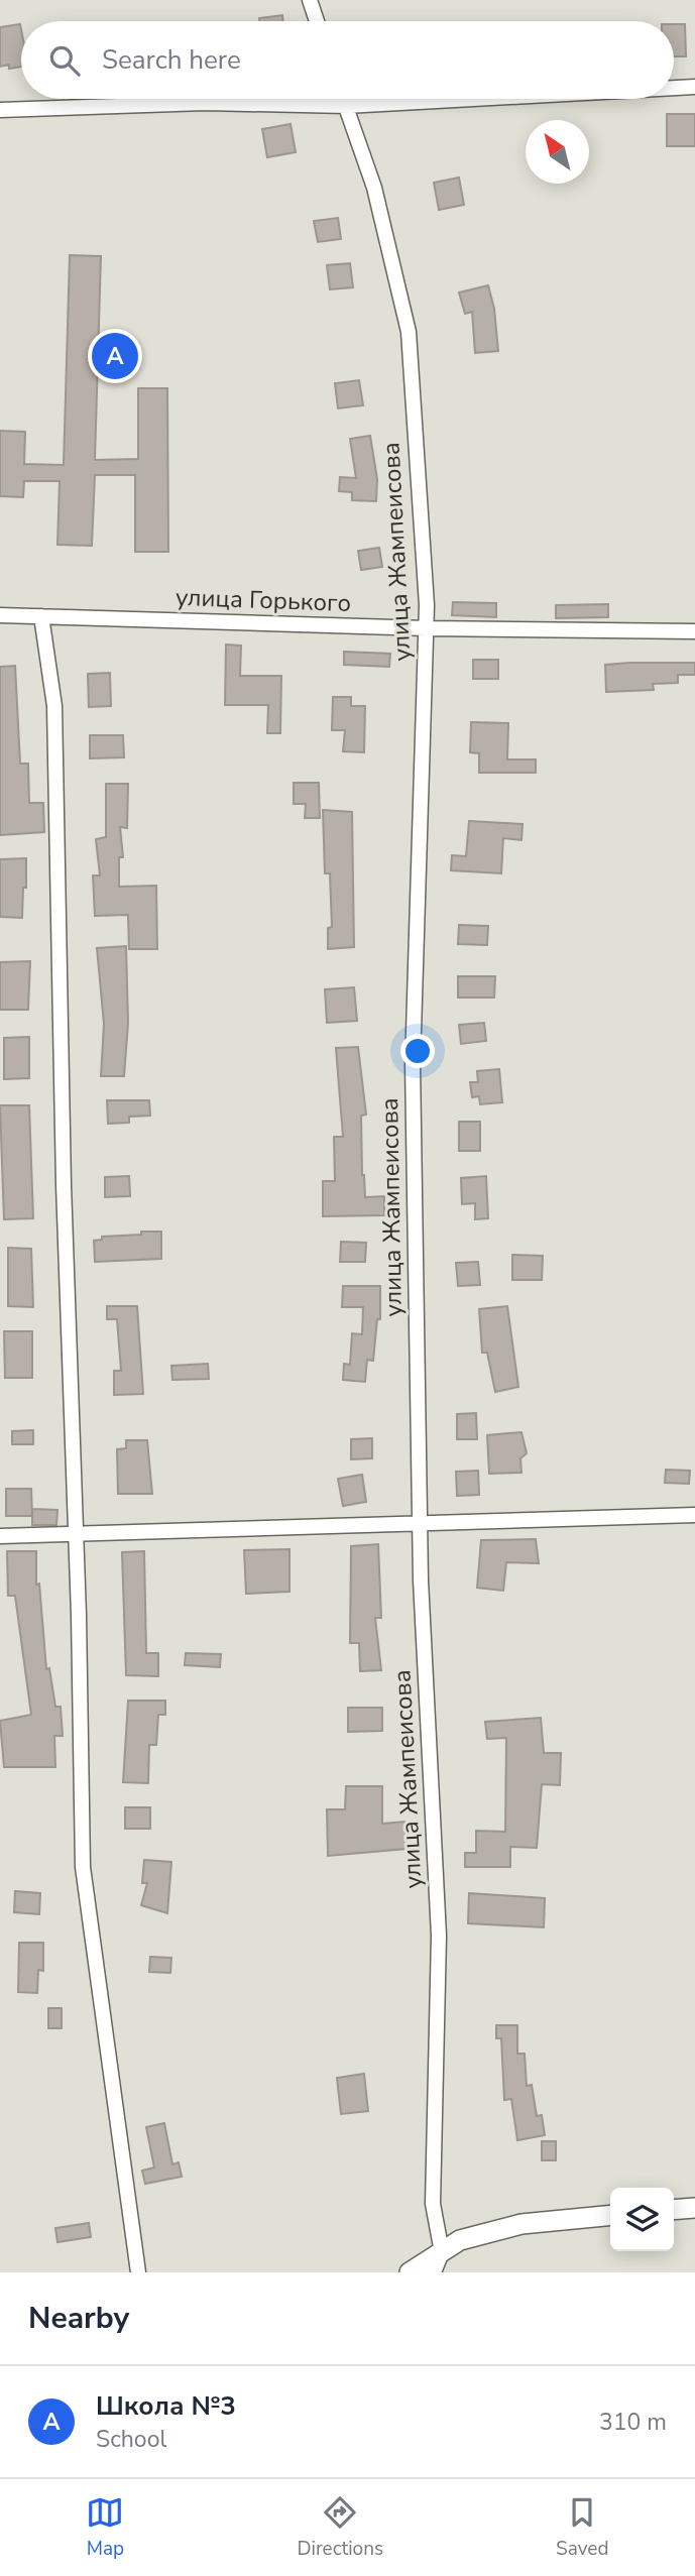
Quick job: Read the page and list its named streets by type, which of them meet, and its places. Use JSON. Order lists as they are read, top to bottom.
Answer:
{
  "streets": {
    "street": ["улица Жампеисова", "улица Горького"]
  },
  "crossings": [
    ["улица Жампеисова", "улица Горького"]
  ],
  "north": "top left",
  "page": {
    "search": "Search here",
    "pins": "A",
    "heading": "Nearby",
    "list": [
      {
        "mark": "A",
        "name": "Школа №3",
        "note": "School",
        "value": "310 m"
      }
    ],
    "nav": ["Map", "Directions", "Saved"]
  }
}
